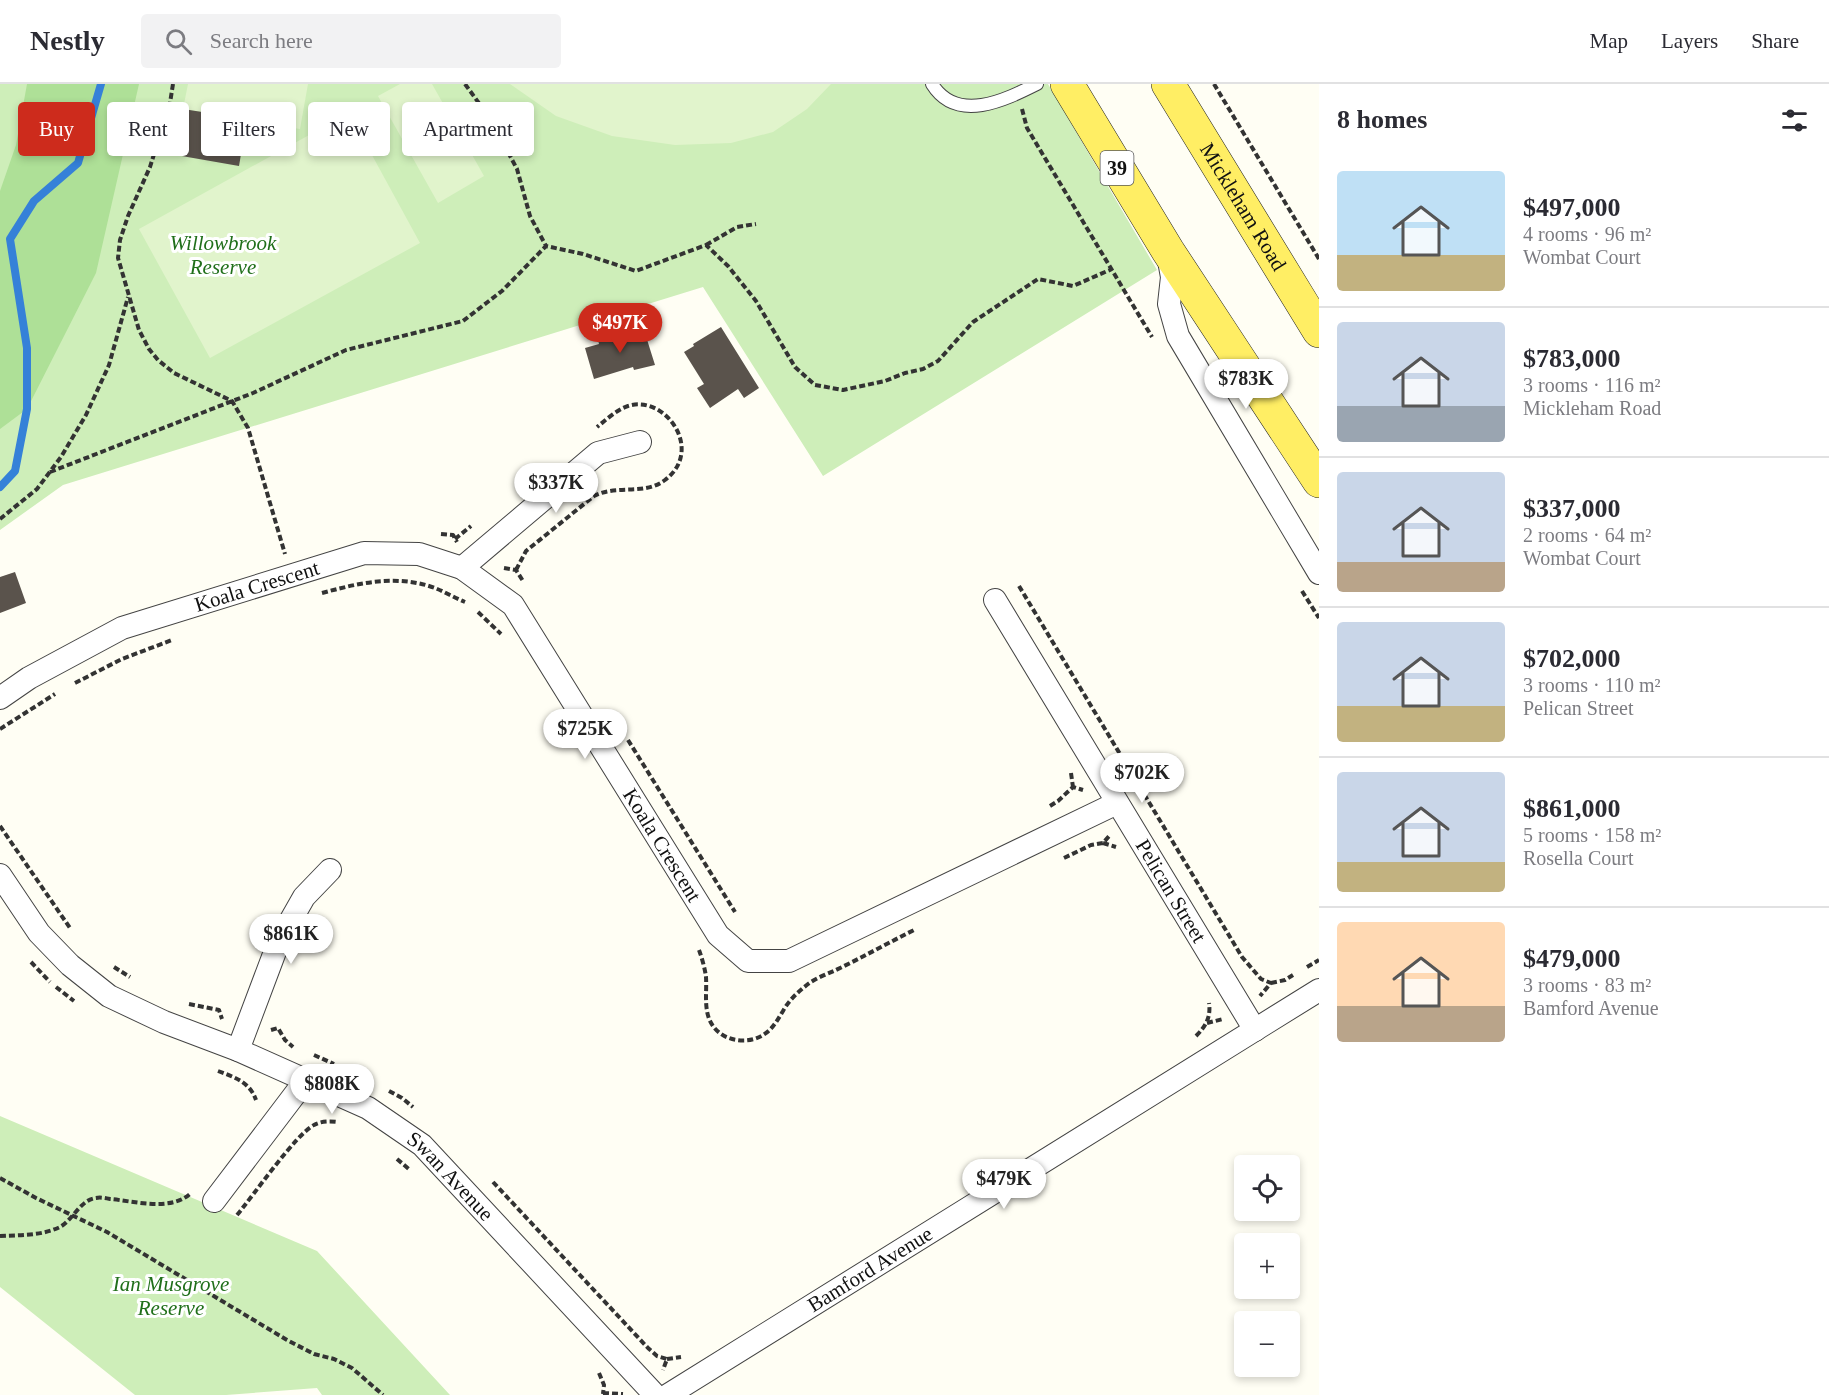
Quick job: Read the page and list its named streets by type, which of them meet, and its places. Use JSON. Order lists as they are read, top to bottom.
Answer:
{
  "streets": {
    "main road": ["39", "Mickleham Road"],
    "street": [
      "Koala Crescent",
      "Pelican Street",
      "Swan Avenue",
      "Bamford Avenue"
    ]
  },
  "crossings": [
    ["Koala Crescent", "Pelican Street"],
    ["Pelican Street", "Bamford Avenue"]
  ],
  "parks": ["Willowbrook Reserve", "Ian Musgrove Reserve"],
  "page": {
    "header": "Nestly",
    "search": "Search here",
    "nav": ["Map", "Layers", "Share"],
    "heading": "8 homes",
    "chip": [
      "Buy",
      "Rent",
      "Filters",
      "New",
      "Apartment"
    ],
    "list": [
      {
        "name": "$497,000",
        "note": "4 rooms · 96 m² · Wombat Court"
      },
      {
        "name": "$783,000",
        "note": "3 rooms · 116 m² · Mickleham Road"
      },
      {
        "name": "$337,000",
        "note": "2 rooms · 64 m² · Wombat Court"
      },
      {
        "name": "$702,000",
        "note": "3 rooms · 110 m² · Pelican Street"
      },
      {
        "name": "$861,000",
        "note": "5 rooms · 158 m² · Rosella Court"
      },
      {
        "name": "$479,000",
        "note": "3 rooms · 83 m² · Bamford Avenue"
      }
    ],
    "price": [
      "$497K",
      "$783K",
      "$337K",
      "$725K",
      "$702K",
      "$861K",
      "$808K",
      "$479K"
    ],
    "map_buttons": ["+", "−"]
  }
}
